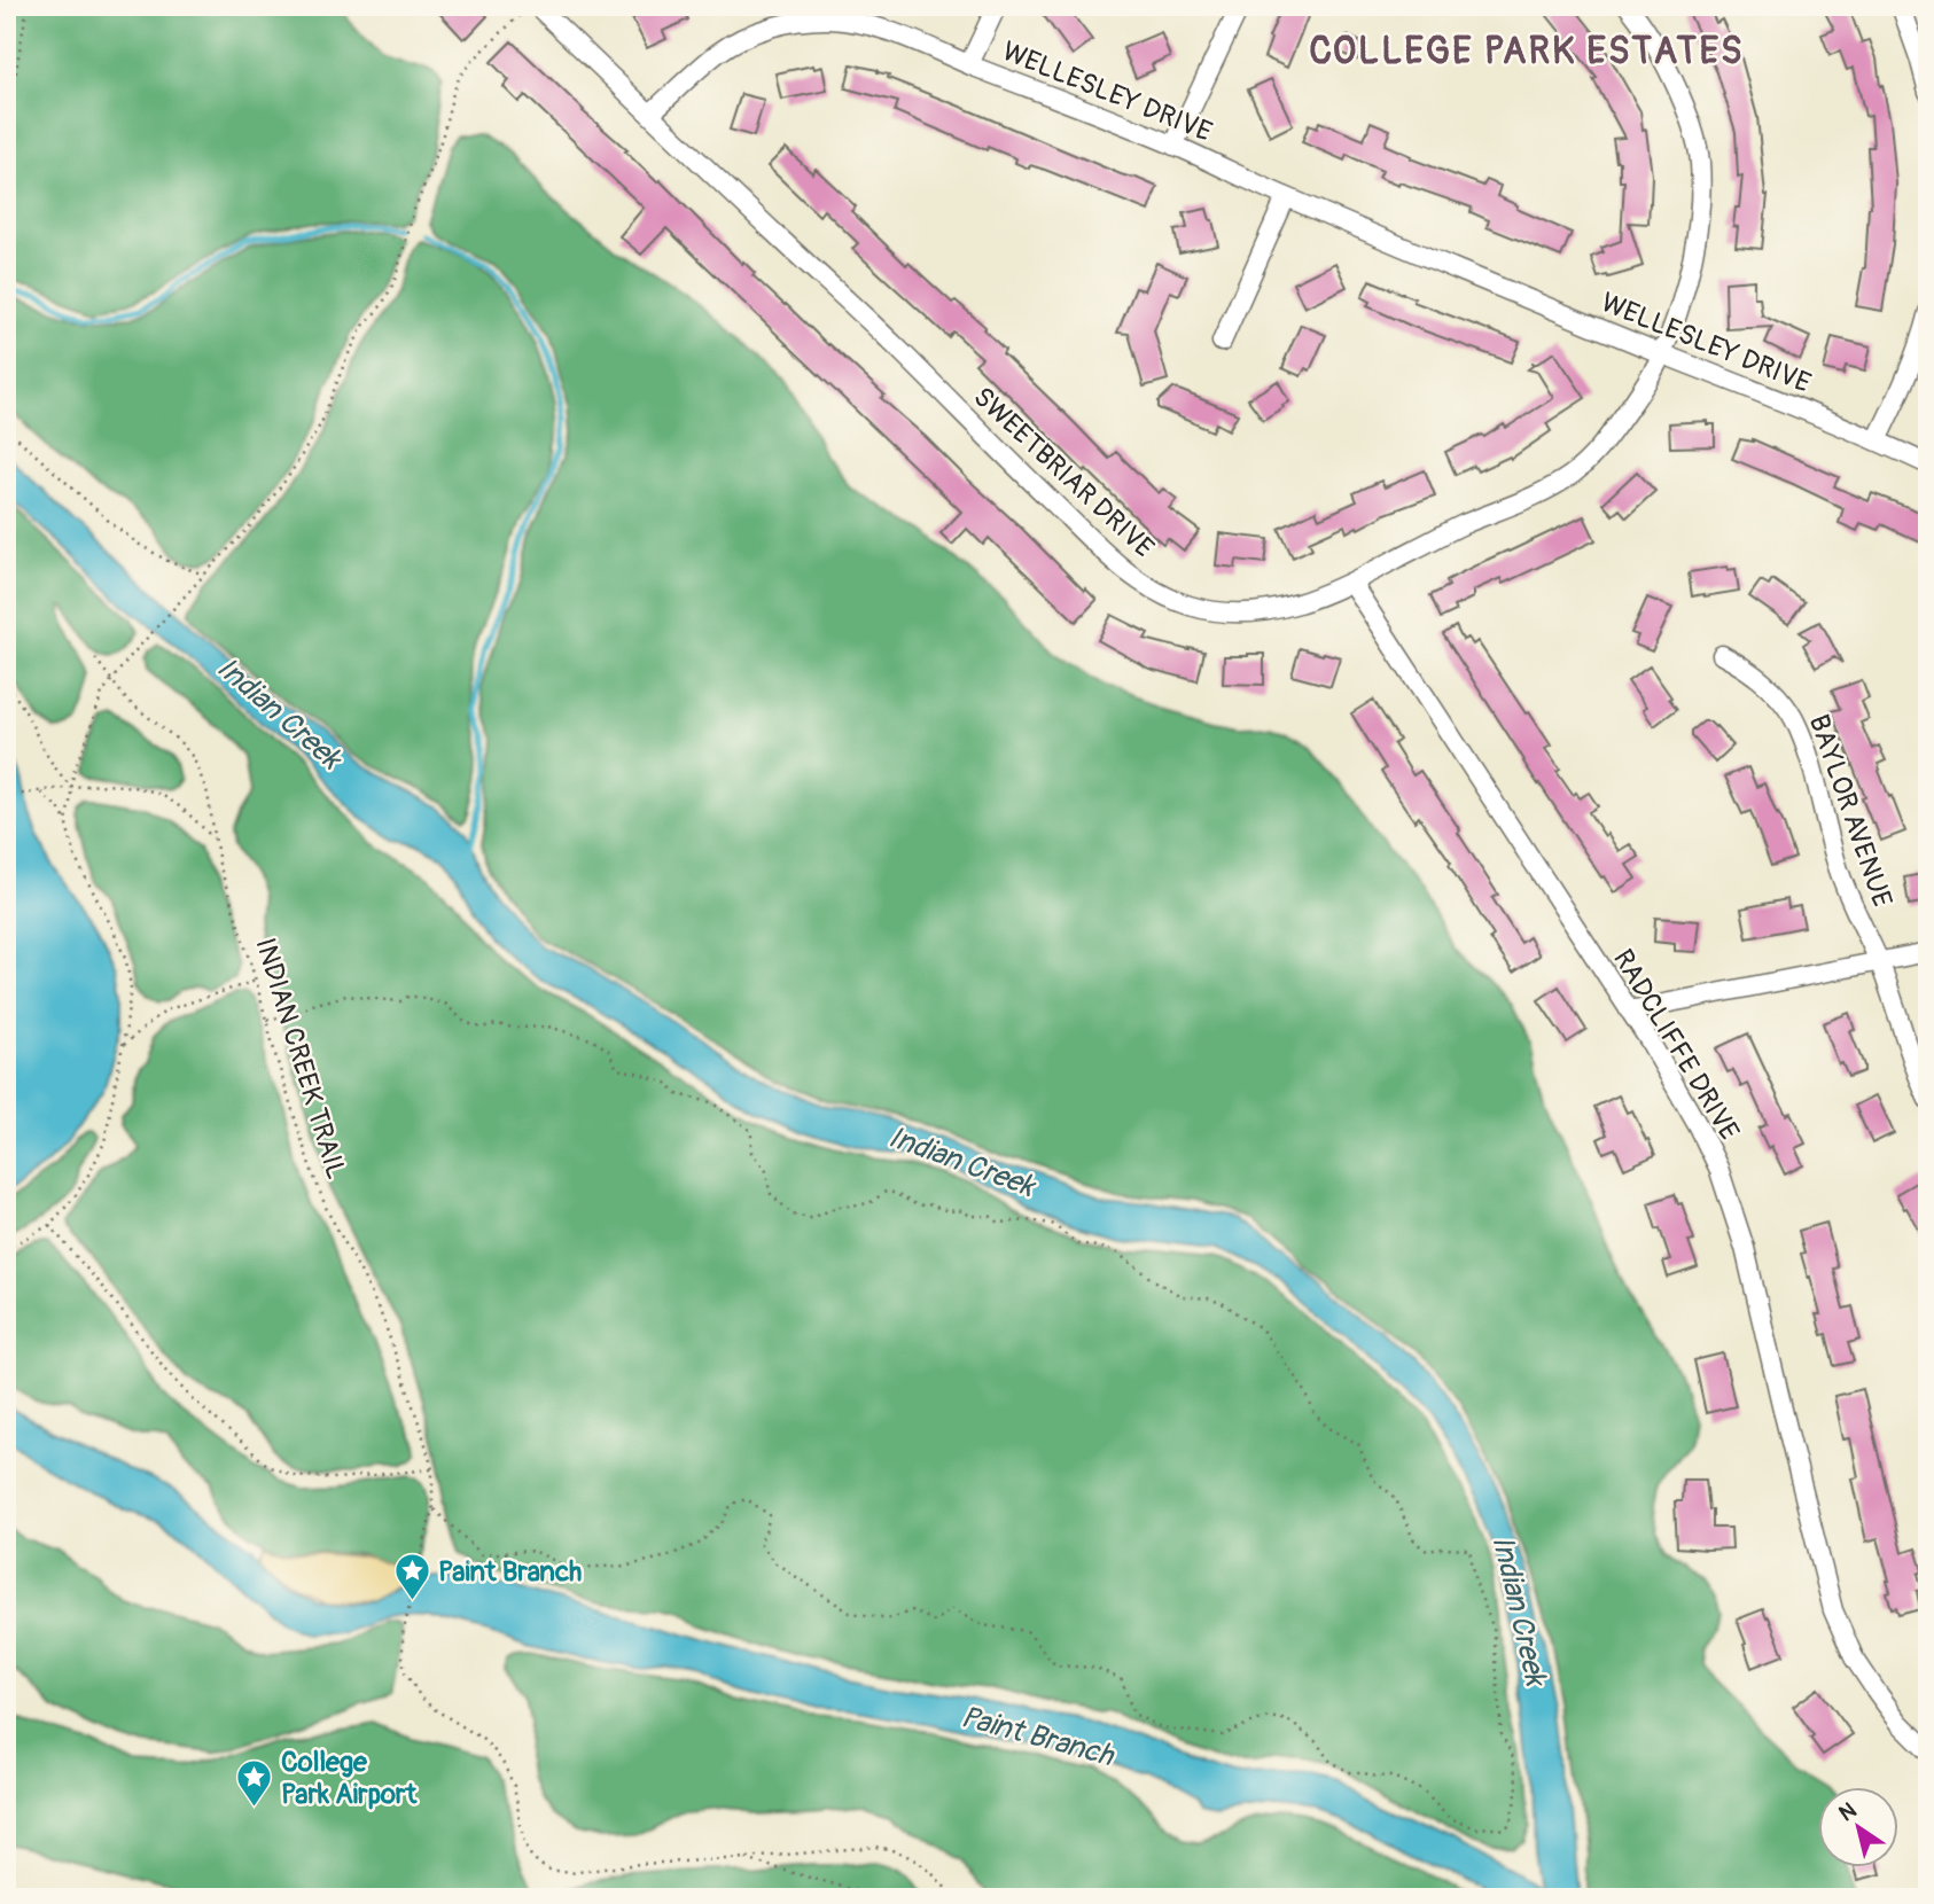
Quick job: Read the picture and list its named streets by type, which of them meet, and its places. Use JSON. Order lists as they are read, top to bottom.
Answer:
{
  "streets": {
    "street": [
      "WELLESLEY DRIVE",
      "SWEETBRIAR DRIVE",
      "BAYLOR AVENUE",
      "RADCLIFFE DRIVE"
    ],
    "path": ["INDIAN CREEK TRAIL"]
  },
  "crossings": [
    ["WELLESLEY DRIVE", "SWEETBRIAR DRIVE"],
    ["SWEETBRIAR DRIVE", "RADCLIFFE DRIVE"]
  ],
  "districts": ["COLLEGE PARK ESTATES"],
  "water": ["Indian Creek", "Paint Branch"],
  "places": {
    "place": ["Paint Branch", "College Park Airport"]
  },
  "north": "top left"
}
